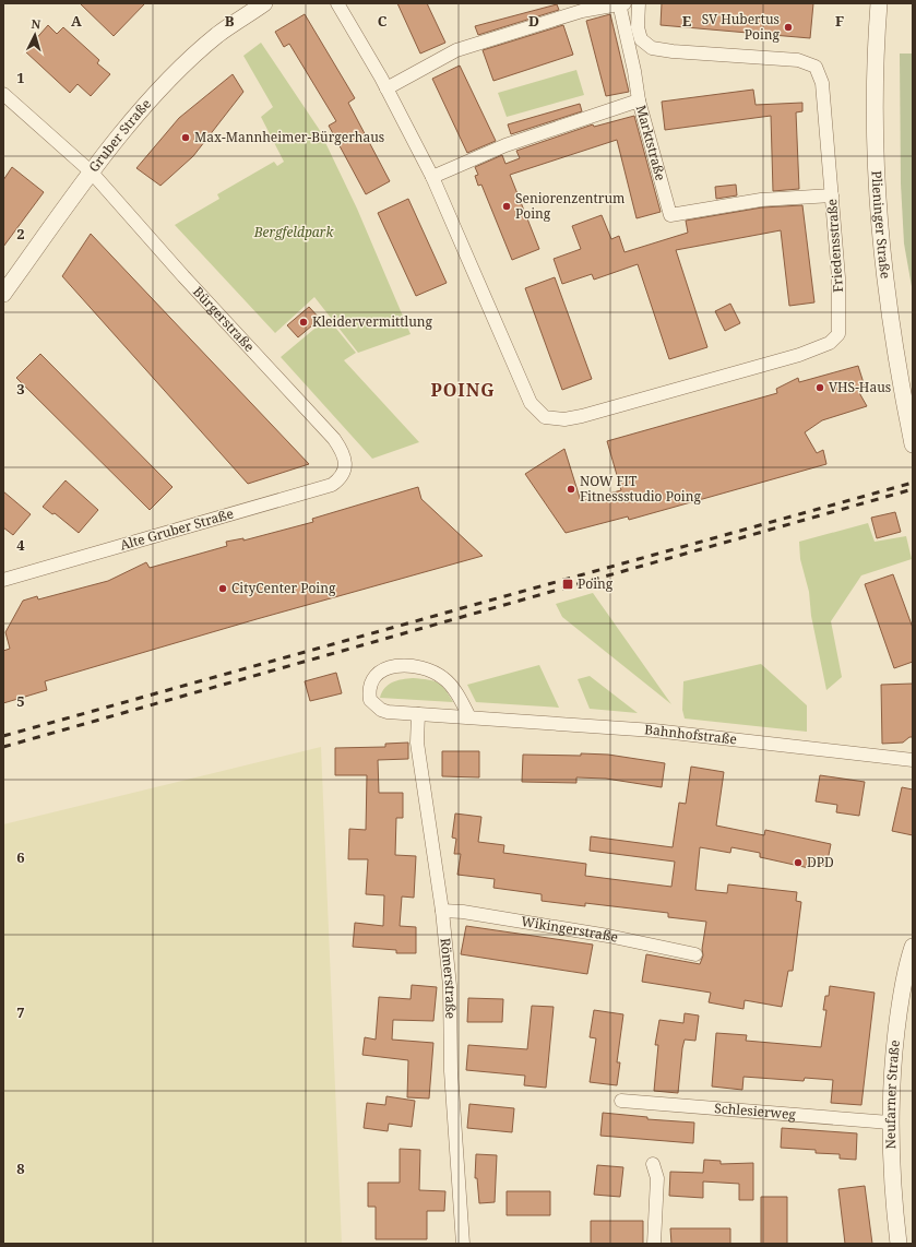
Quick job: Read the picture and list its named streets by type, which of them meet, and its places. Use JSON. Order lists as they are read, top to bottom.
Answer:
{
  "streets": {
    "street": [
      "Gruber Straße",
      "Marktstraße",
      "Plieninger Straße",
      "Friedensstraße",
      "Bürgerstraße",
      "Alte Gruber Straße",
      "Bahnhofstraße",
      "Wikingerstraße",
      "Römerstraße",
      "Neufarner Straße",
      "Schlesierweg"
    ]
  },
  "crossings": [
    ["Gruber Straße", "Bürgerstraße"],
    ["Marktstraße", "Friedensstraße"],
    ["Bürgerstraße", "Alte Gruber Straße"],
    ["Bahnhofstraße", "Römerstraße"],
    ["Wikingerstraße", "Römerstraße"],
    ["Neufarner Straße", "Schlesierweg"]
  ],
  "districts": ["POING"],
  "parks": ["Bergfeldpark"],
  "places": {
    "other": [
      "SV Hubertus Poing",
      "Max-Mannheimer-Bürgerhaus",
      "Seniorenzentrum Poing",
      "Kleidervermittlung",
      "VHS-Haus",
      "NOW FIT Fitnessstudio Poing",
      "CityCenter Poing",
      "DPD"
    ],
    "transit": ["Poing"]
  },
  "north": "top",
  "grid": {
    "columns": [
      "A",
      "B",
      "C",
      "D",
      "E",
      "F"
    ],
    "rows": [
      "1",
      "2",
      "3",
      "4",
      "5",
      "6",
      "7",
      "8"
    ]
  }
}
